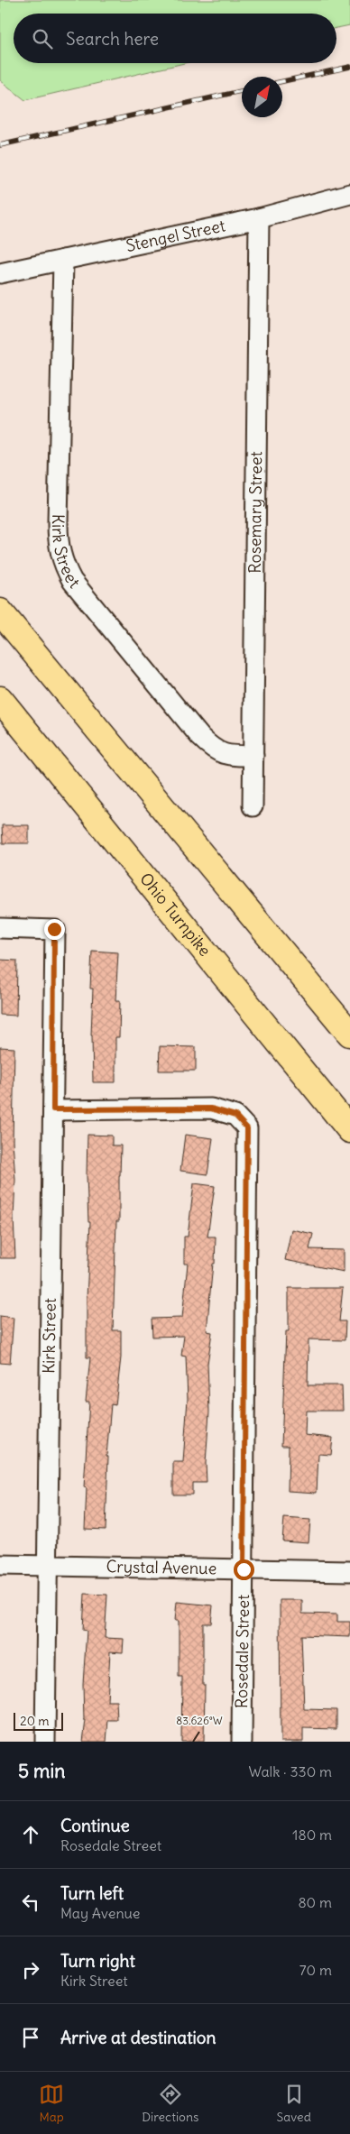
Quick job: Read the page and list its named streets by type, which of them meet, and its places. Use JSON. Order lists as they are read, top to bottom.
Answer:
{
  "streets": {
    "highway": ["Ohio Turnpike"],
    "street": [
      "Stengel Street",
      "Rosemary Street",
      "Kirk Street",
      "Crystal Avenue",
      "Rosedale Street"
    ]
  },
  "crossings": [
    ["Stengel Street", "Rosemary Street"],
    ["Stengel Street", "Kirk Street"],
    ["Rosemary Street", "Kirk Street"],
    ["Kirk Street", "Crystal Avenue"],
    ["Kirk Street", "Rosedale Street"],
    ["Crystal Avenue", "Rosedale Street"]
  ],
  "scale_bar": "20 m",
  "north": "top right",
  "page": {
    "search": "Search here",
    "scale": "20 m",
    "heading": ["5 min", "Walk · 330 m"],
    "list": [
      ["Continue", "Rosedale Street", "180 m"],
      ["Turn left", "May Avenue", "80 m"],
      ["Turn right", "Kirk Street", "70 m"],
      "Arrive at destination"
    ],
    "nav": ["Map", "Directions", "Saved"]
  },
  "coordinates": ["83.626°W"]
}
